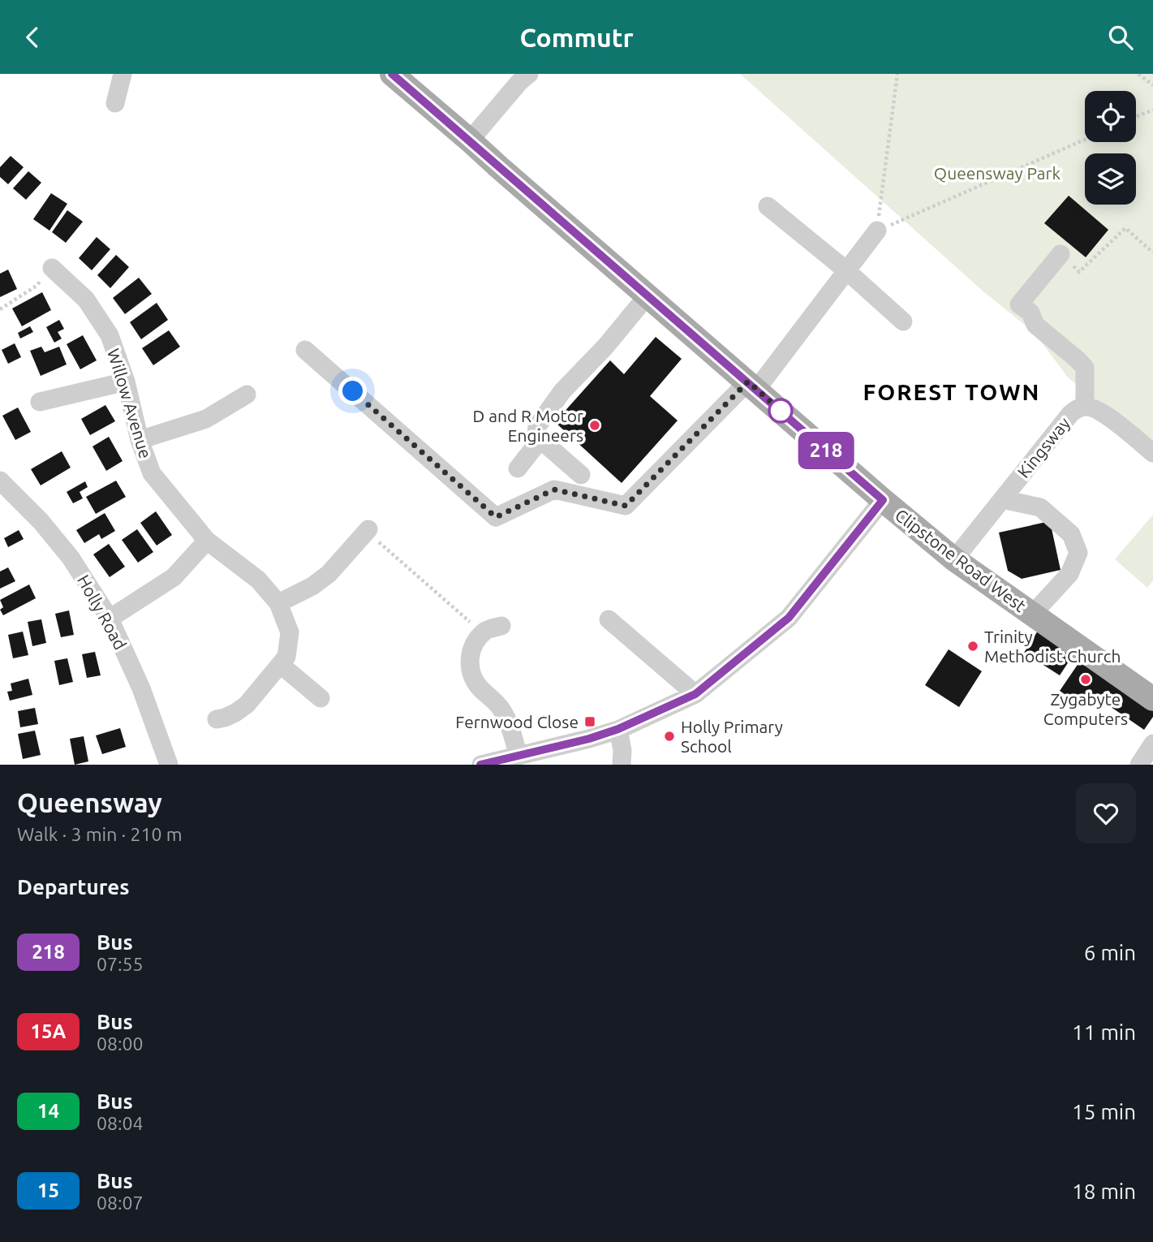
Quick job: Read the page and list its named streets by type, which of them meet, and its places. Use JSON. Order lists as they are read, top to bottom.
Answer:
{
  "streets": {
    "main road": ["Clipstone Road West"],
    "street": ["Willow Avenue", "Kingsway", "Holly Road"]
  },
  "crossings": [
    ["Kingsway", "Clipstone Road West"]
  ],
  "districts": ["FOREST TOWN"],
  "parks": ["Queensway Park"],
  "places": {
    "other": [
      "D and R Motor Engineers",
      "Trinity Methodist Church",
      "Zygabyte Computers",
      "Holly Primary School"
    ],
    "transit": ["Fernwood Close"]
  },
  "lines": ["bus line 218"],
  "page": {
    "header": "Commutr",
    "on_map": "218",
    "heading": [
      ["Queensway", "Walk · 3 min · 210 m"],
      "Departures"
    ],
    "list": [
      {
        "mark": "218",
        "name": "Bus",
        "note": "07:55",
        "value": "6 min"
      },
      {
        "mark": "15A",
        "name": "Bus",
        "note": "08:00",
        "value": "11 min"
      },
      {
        "mark": "14",
        "name": "Bus",
        "note": "08:04",
        "value": "15 min"
      },
      {
        "mark": "15",
        "name": "Bus",
        "note": "08:07",
        "value": "18 min"
      }
    ]
  }
}
